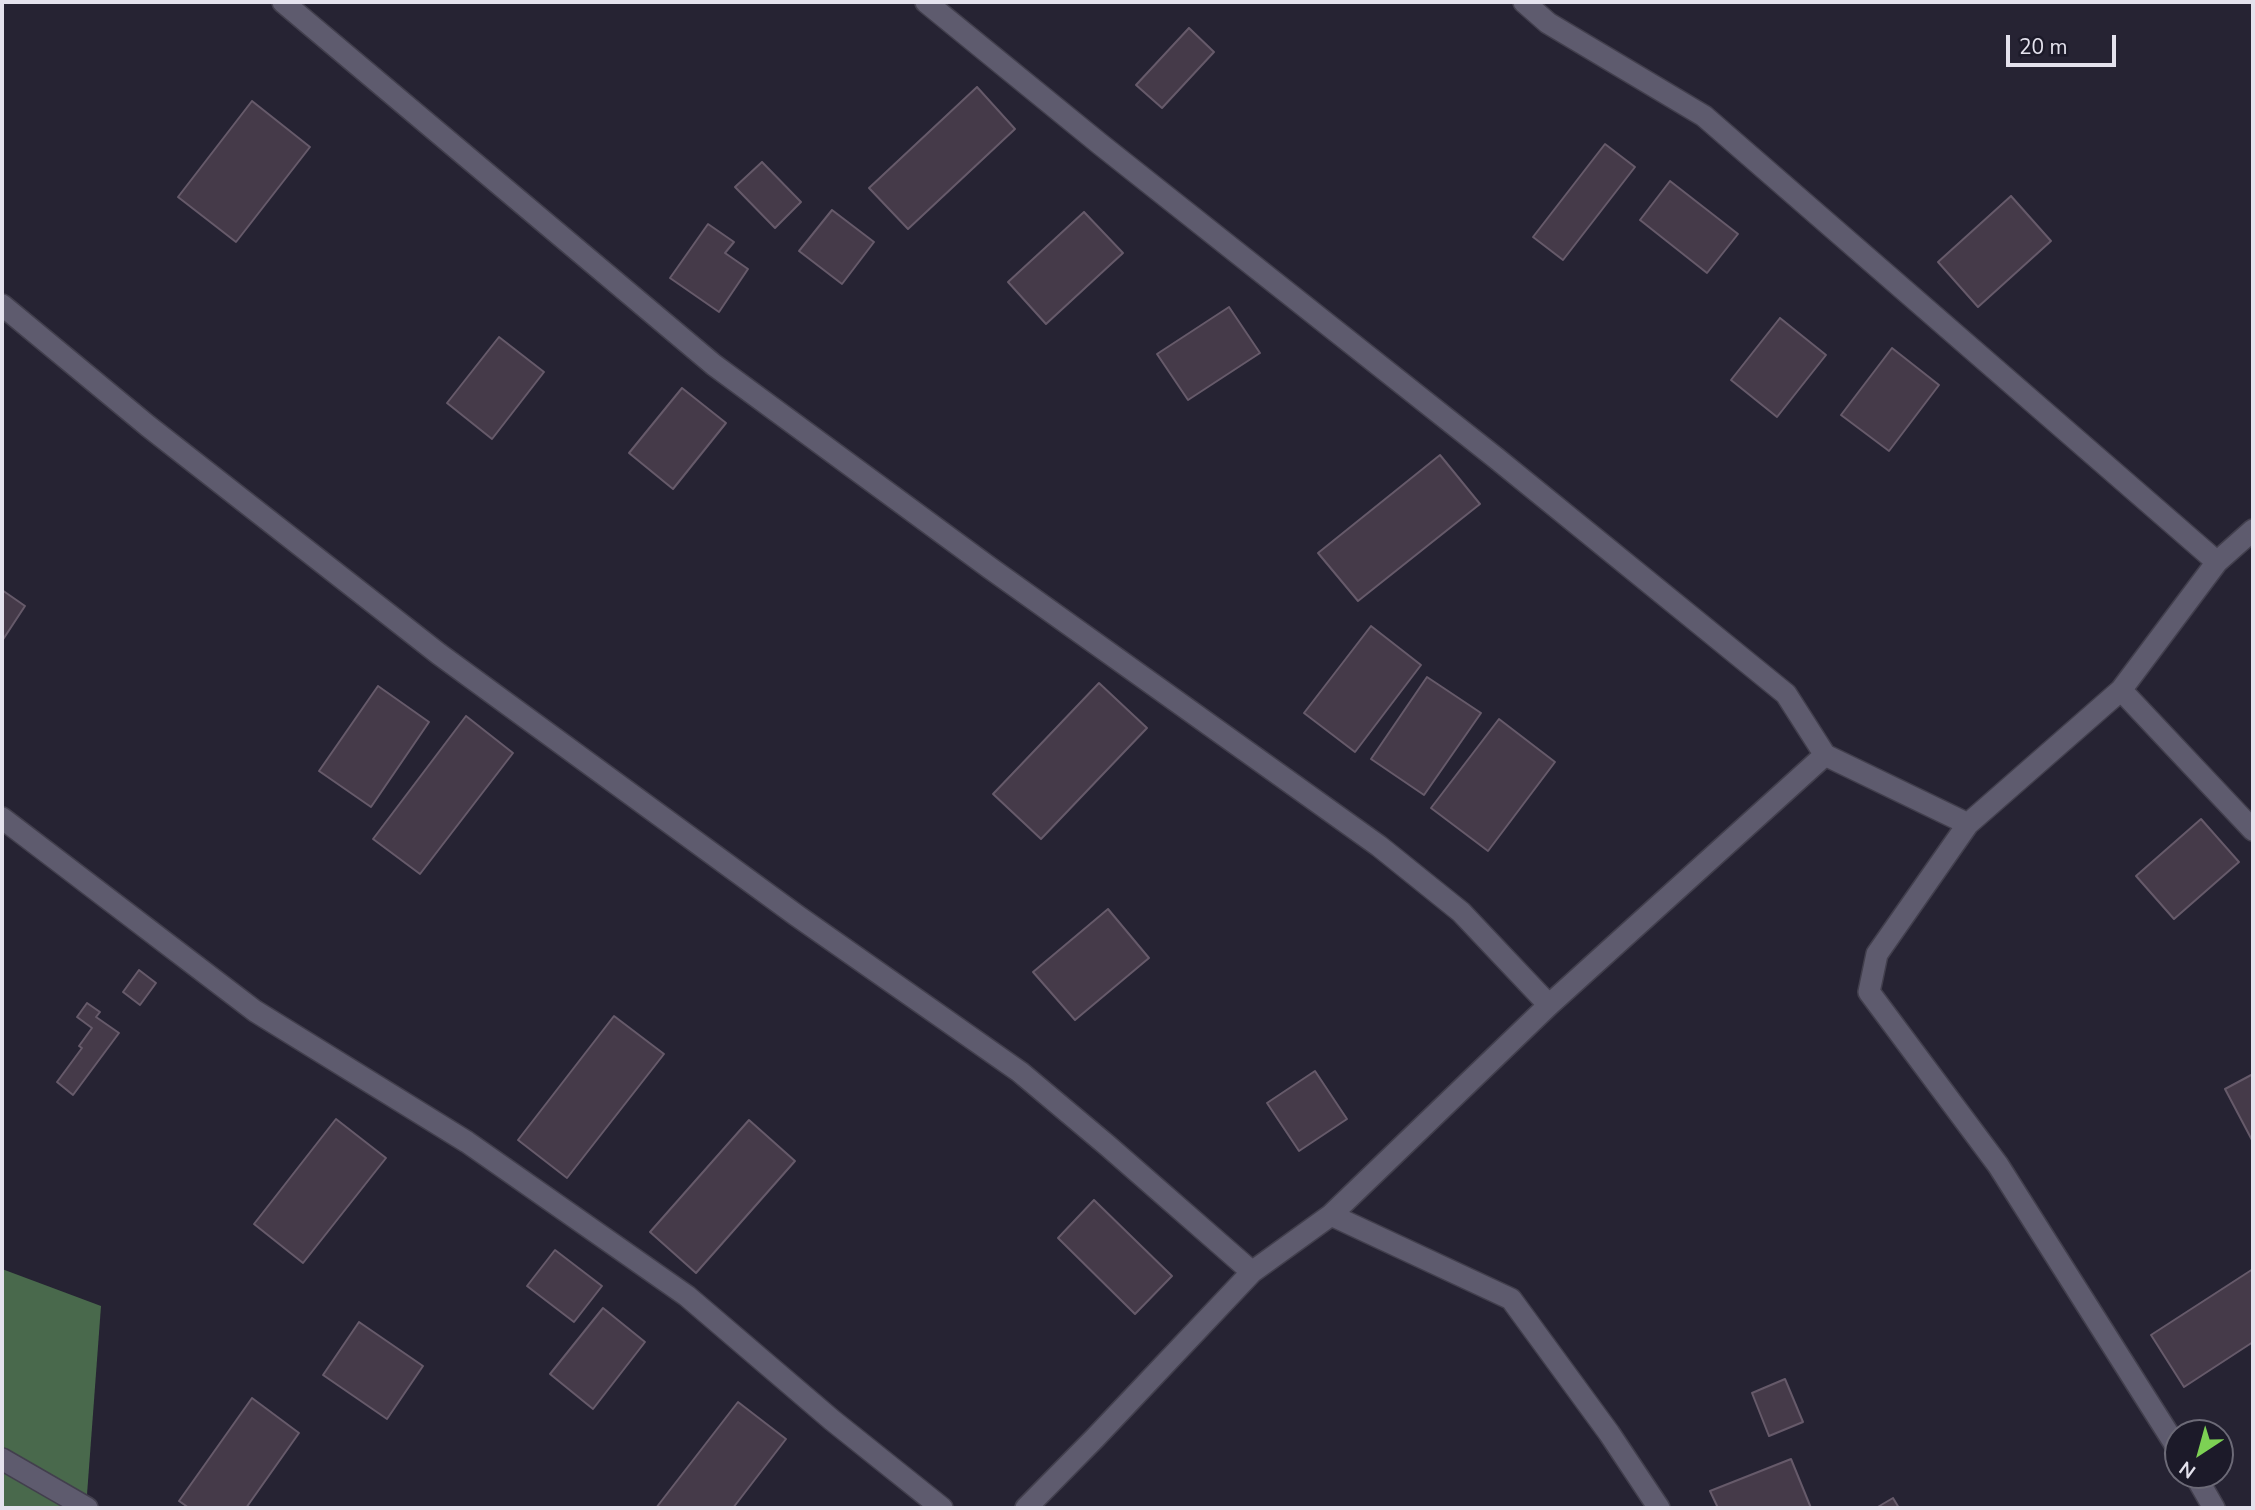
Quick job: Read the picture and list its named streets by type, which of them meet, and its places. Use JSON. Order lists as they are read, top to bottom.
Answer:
{
  "scale_bar": "20 m",
  "north": "bottom left"
}
